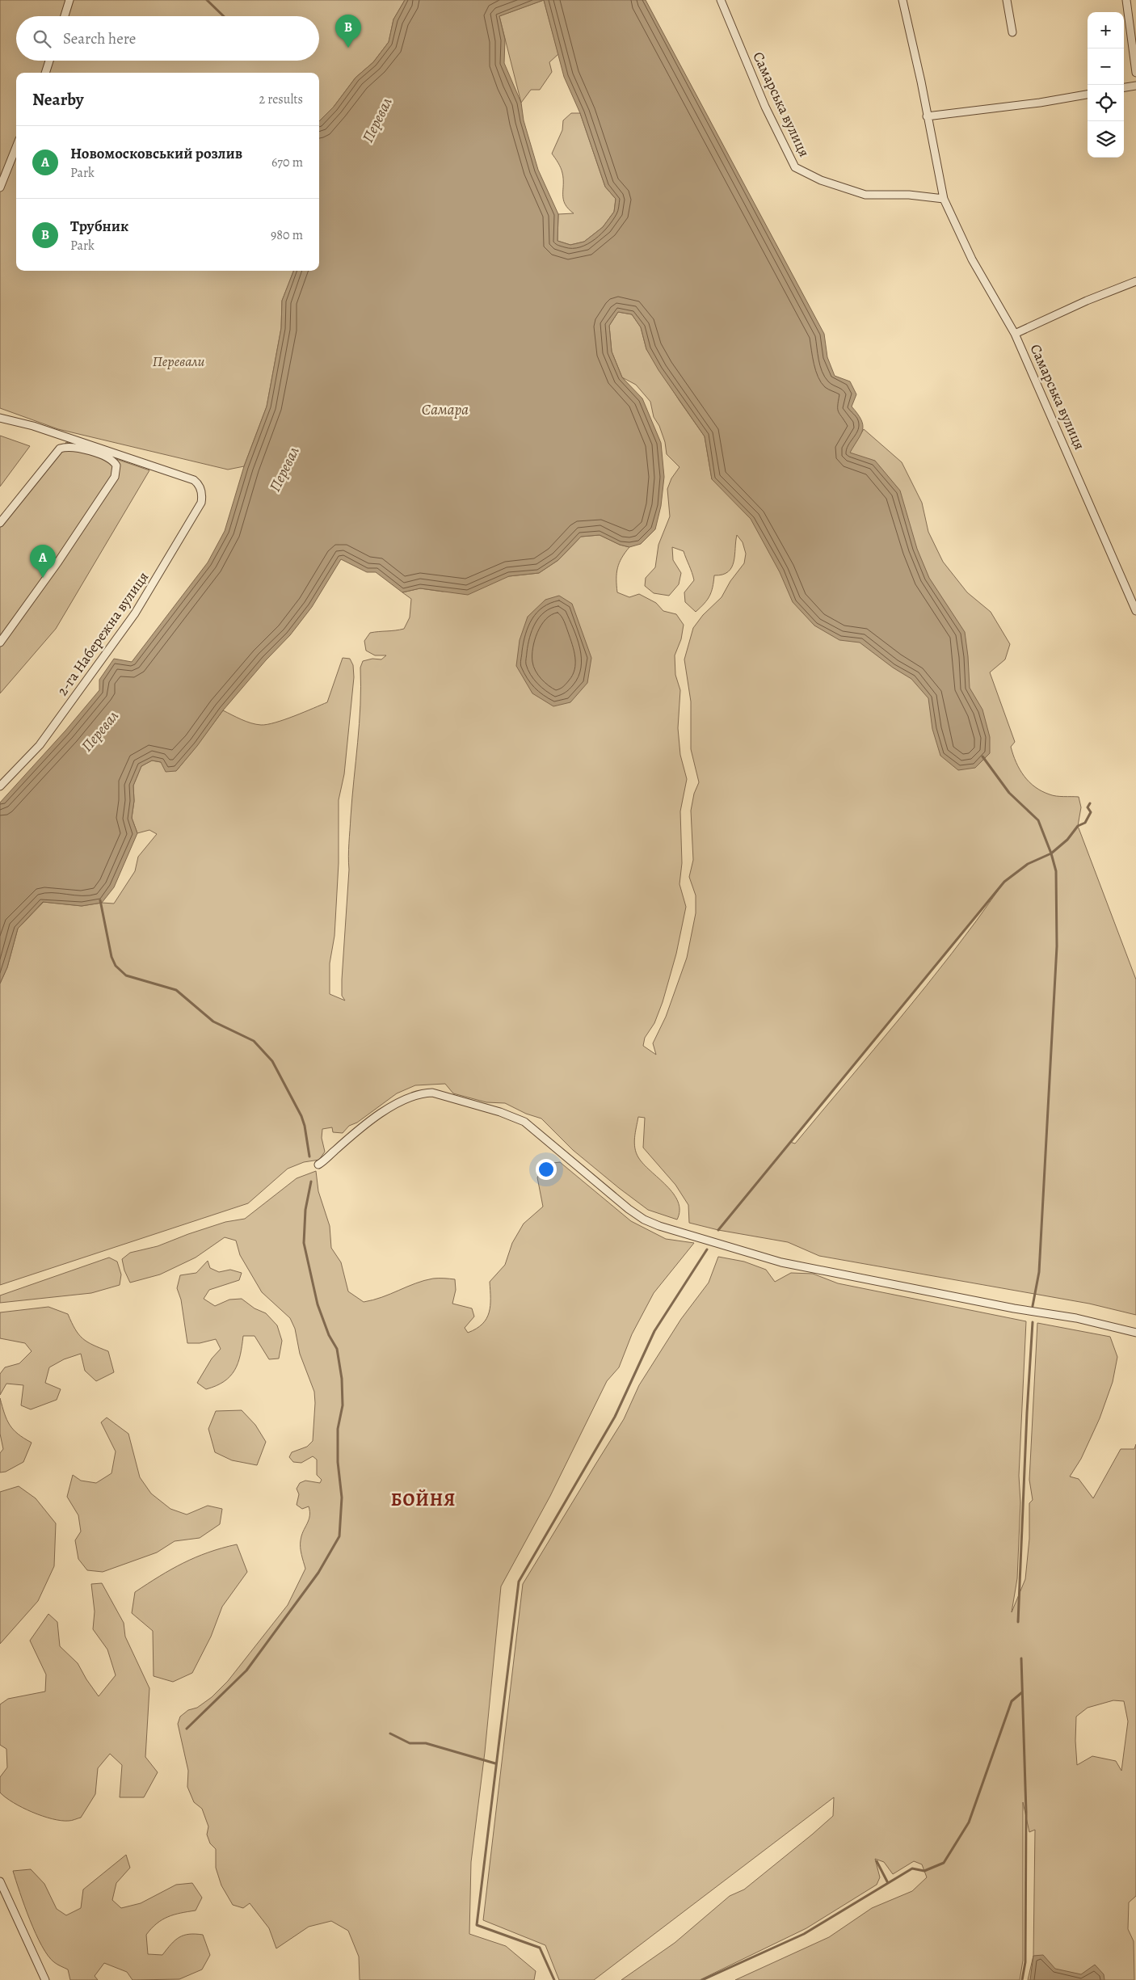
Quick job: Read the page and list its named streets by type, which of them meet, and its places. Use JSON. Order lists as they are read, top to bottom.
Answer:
{
  "streets": {
    "street": ["Самарська вулиця", "2-га Набережна вулиця"]
  },
  "districts": ["БОЙНЯ"],
  "water": ["Перевал", "Самара"],
  "parks": ["Перевали"],
  "page": {
    "map_buttons": ["+", "−"],
    "pins": ["B", "A"],
    "search": "Search here",
    "heading": ["Nearby", "2 results"],
    "list": [
      {
        "mark": "A",
        "name": "Новомосковський розлив",
        "note": "Park",
        "value": "670 m"
      },
      {
        "mark": "B",
        "name": "Трубник",
        "note": "Park",
        "value": "980 m"
      }
    ]
  }
}
